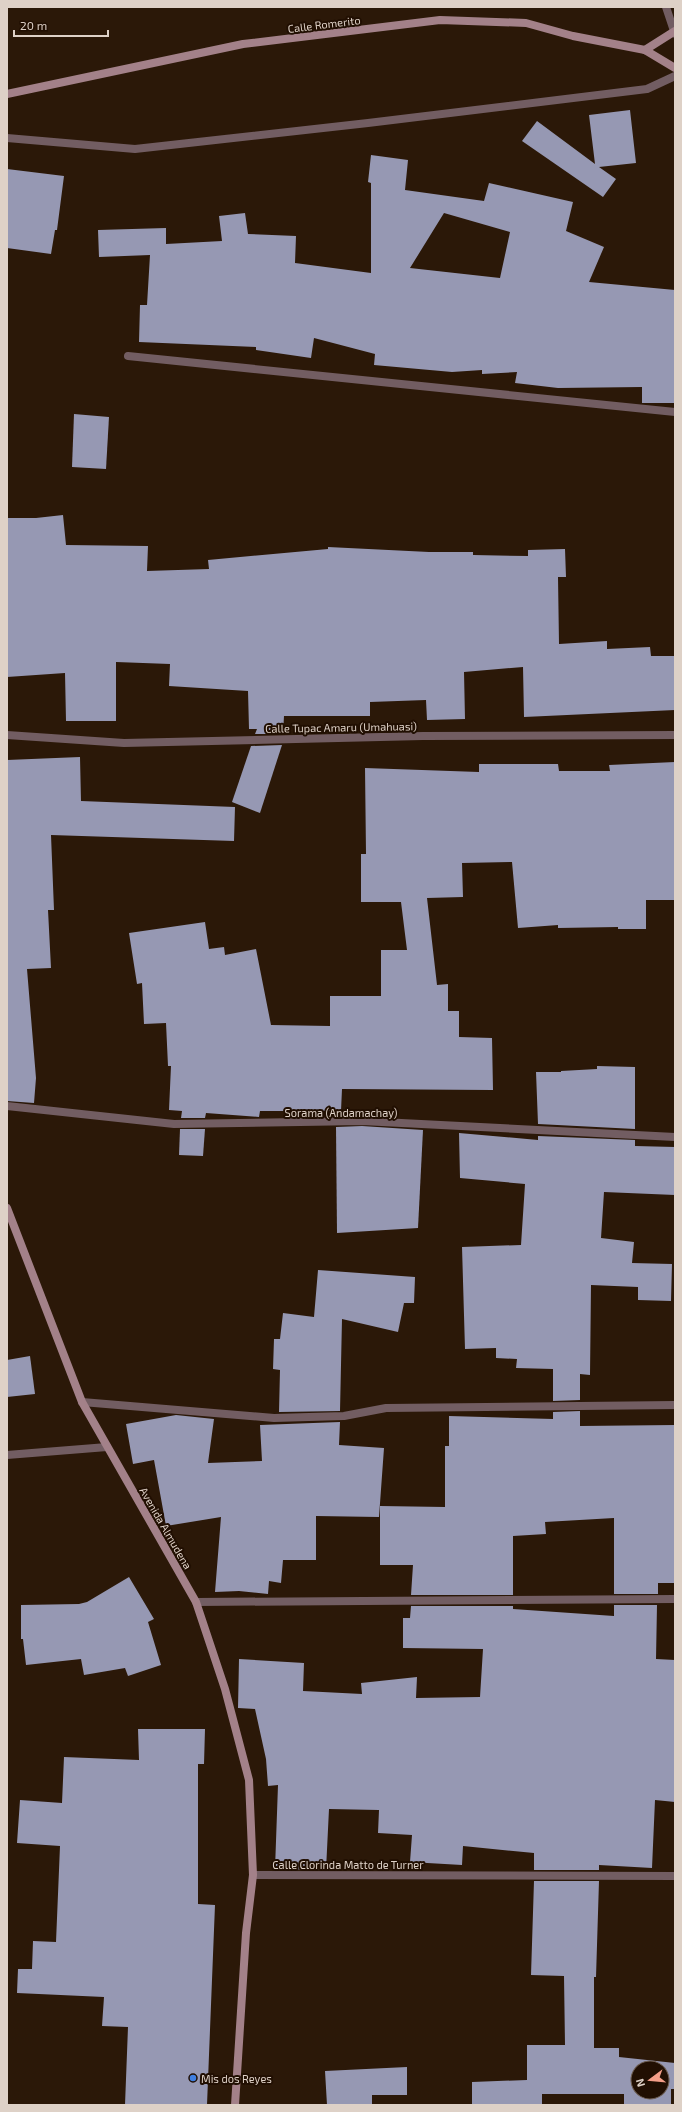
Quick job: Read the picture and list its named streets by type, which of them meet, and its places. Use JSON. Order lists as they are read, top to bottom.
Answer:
{
  "streets": {
    "street": [
      "Calle Romerito",
      "Calle Tupac Amaru (Umahuasi)",
      "Sorama (Andamachay)",
      "Avenida Almudena",
      "Calle Clorinda Matto de Turner"
    ]
  },
  "crossings": [
    ["Avenida Almudena", "Calle Clorinda Matto de Turner"]
  ],
  "places": ["Mis dos Reyes"],
  "scale_bar": "20 m",
  "north": "left"
}
